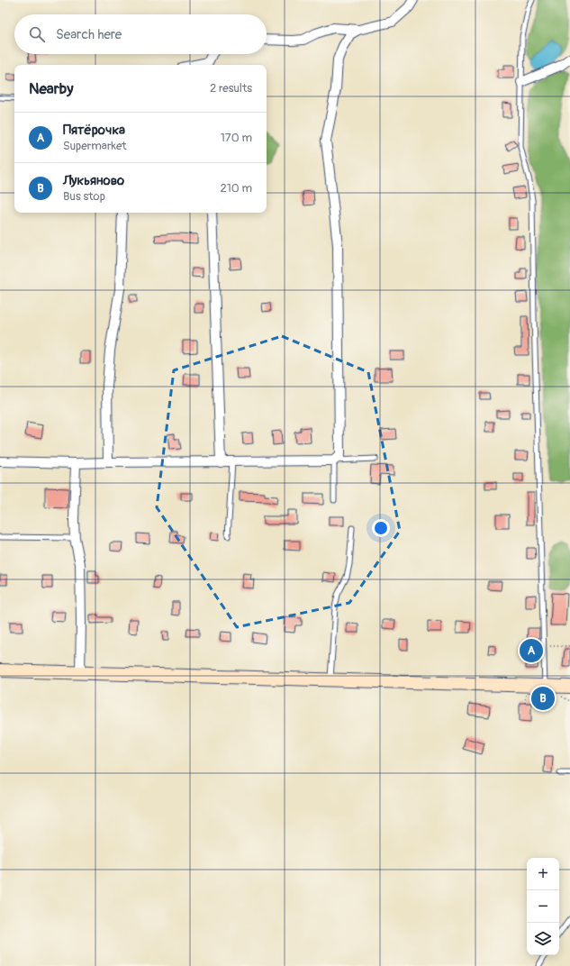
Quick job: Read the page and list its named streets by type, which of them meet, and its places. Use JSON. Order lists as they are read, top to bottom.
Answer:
{
  "page": {
    "search": "Search here",
    "heading": ["Nearby", "2 results"],
    "list": [
      {
        "mark": "A",
        "name": "Пятёрочка",
        "note": "Supermarket",
        "value": "170 m"
      },
      {
        "mark": "B",
        "name": "Лукьяново",
        "note": "Bus stop",
        "value": "210 m"
      }
    ],
    "pins": ["A", "B"],
    "map_buttons": ["+", "−"]
  }
}
